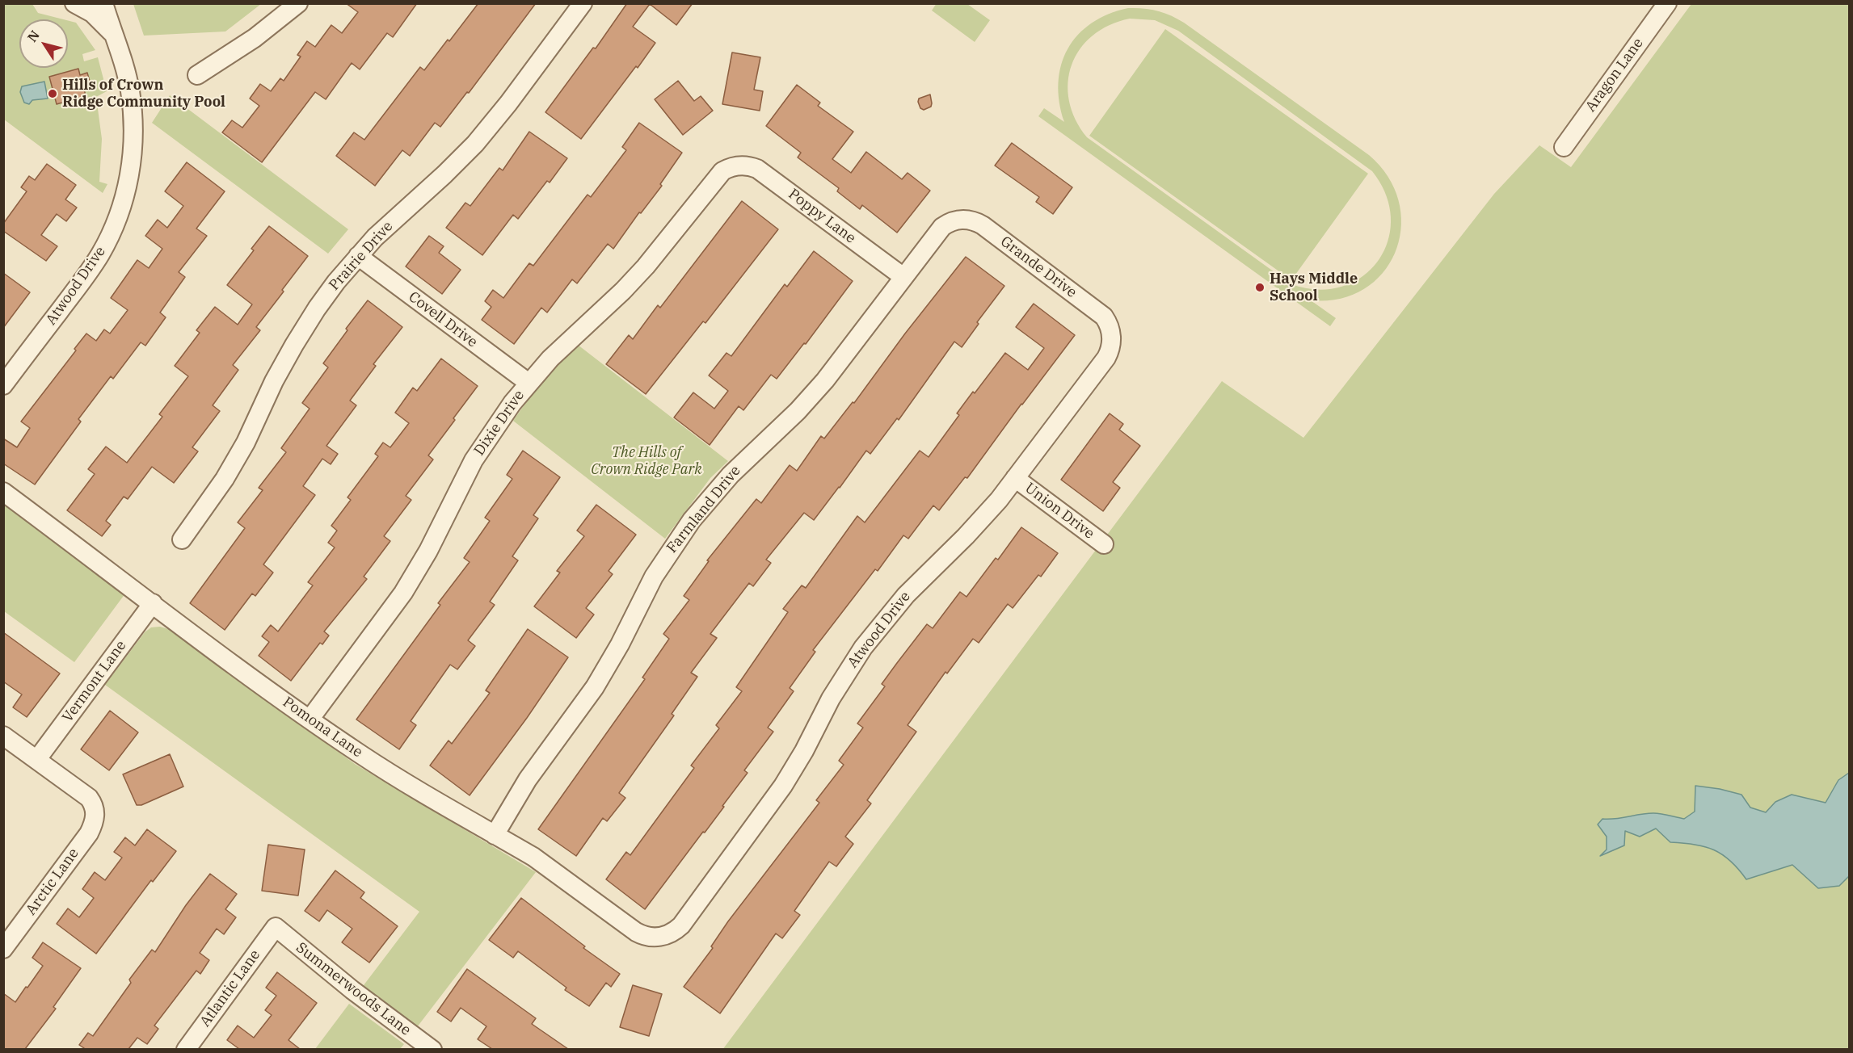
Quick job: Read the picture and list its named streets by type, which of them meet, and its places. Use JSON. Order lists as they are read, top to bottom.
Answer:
{
  "streets": {
    "street": [
      "Aragon Lane",
      "Poppy Lane",
      "Prairie Drive",
      "Grande Drive",
      "Atwood Drive",
      "Covell Drive",
      "Dixie Drive",
      "Farmland Drive",
      "Union Drive",
      "Vermont Lane",
      "Pomona Lane",
      "Arctic Lane",
      "Atlantic Lane",
      "Summerwoods Lane"
    ]
  },
  "crossings": [
    ["Poppy Lane", "Dixie Drive"],
    ["Poppy Lane", "Farmland Drive"],
    ["Prairie Drive", "Covell Drive"],
    ["Grande Drive", "Atwood Drive"],
    ["Grande Drive", "Farmland Drive"],
    ["Atwood Drive", "Union Drive"],
    ["Atwood Drive", "Pomona Lane"],
    ["Covell Drive", "Dixie Drive"],
    ["Dixie Drive", "Pomona Lane"],
    ["Farmland Drive", "Pomona Lane"],
    ["Vermont Lane", "Pomona Lane"],
    ["Vermont Lane", "Arctic Lane"],
    ["Atlantic Lane", "Summerwoods Lane"]
  ],
  "parks": ["The Hills of Crown Ridge Park"],
  "places": ["Hills of Crown Ridge Community Pool", "Hays Middle School"],
  "north": "top left"
}
